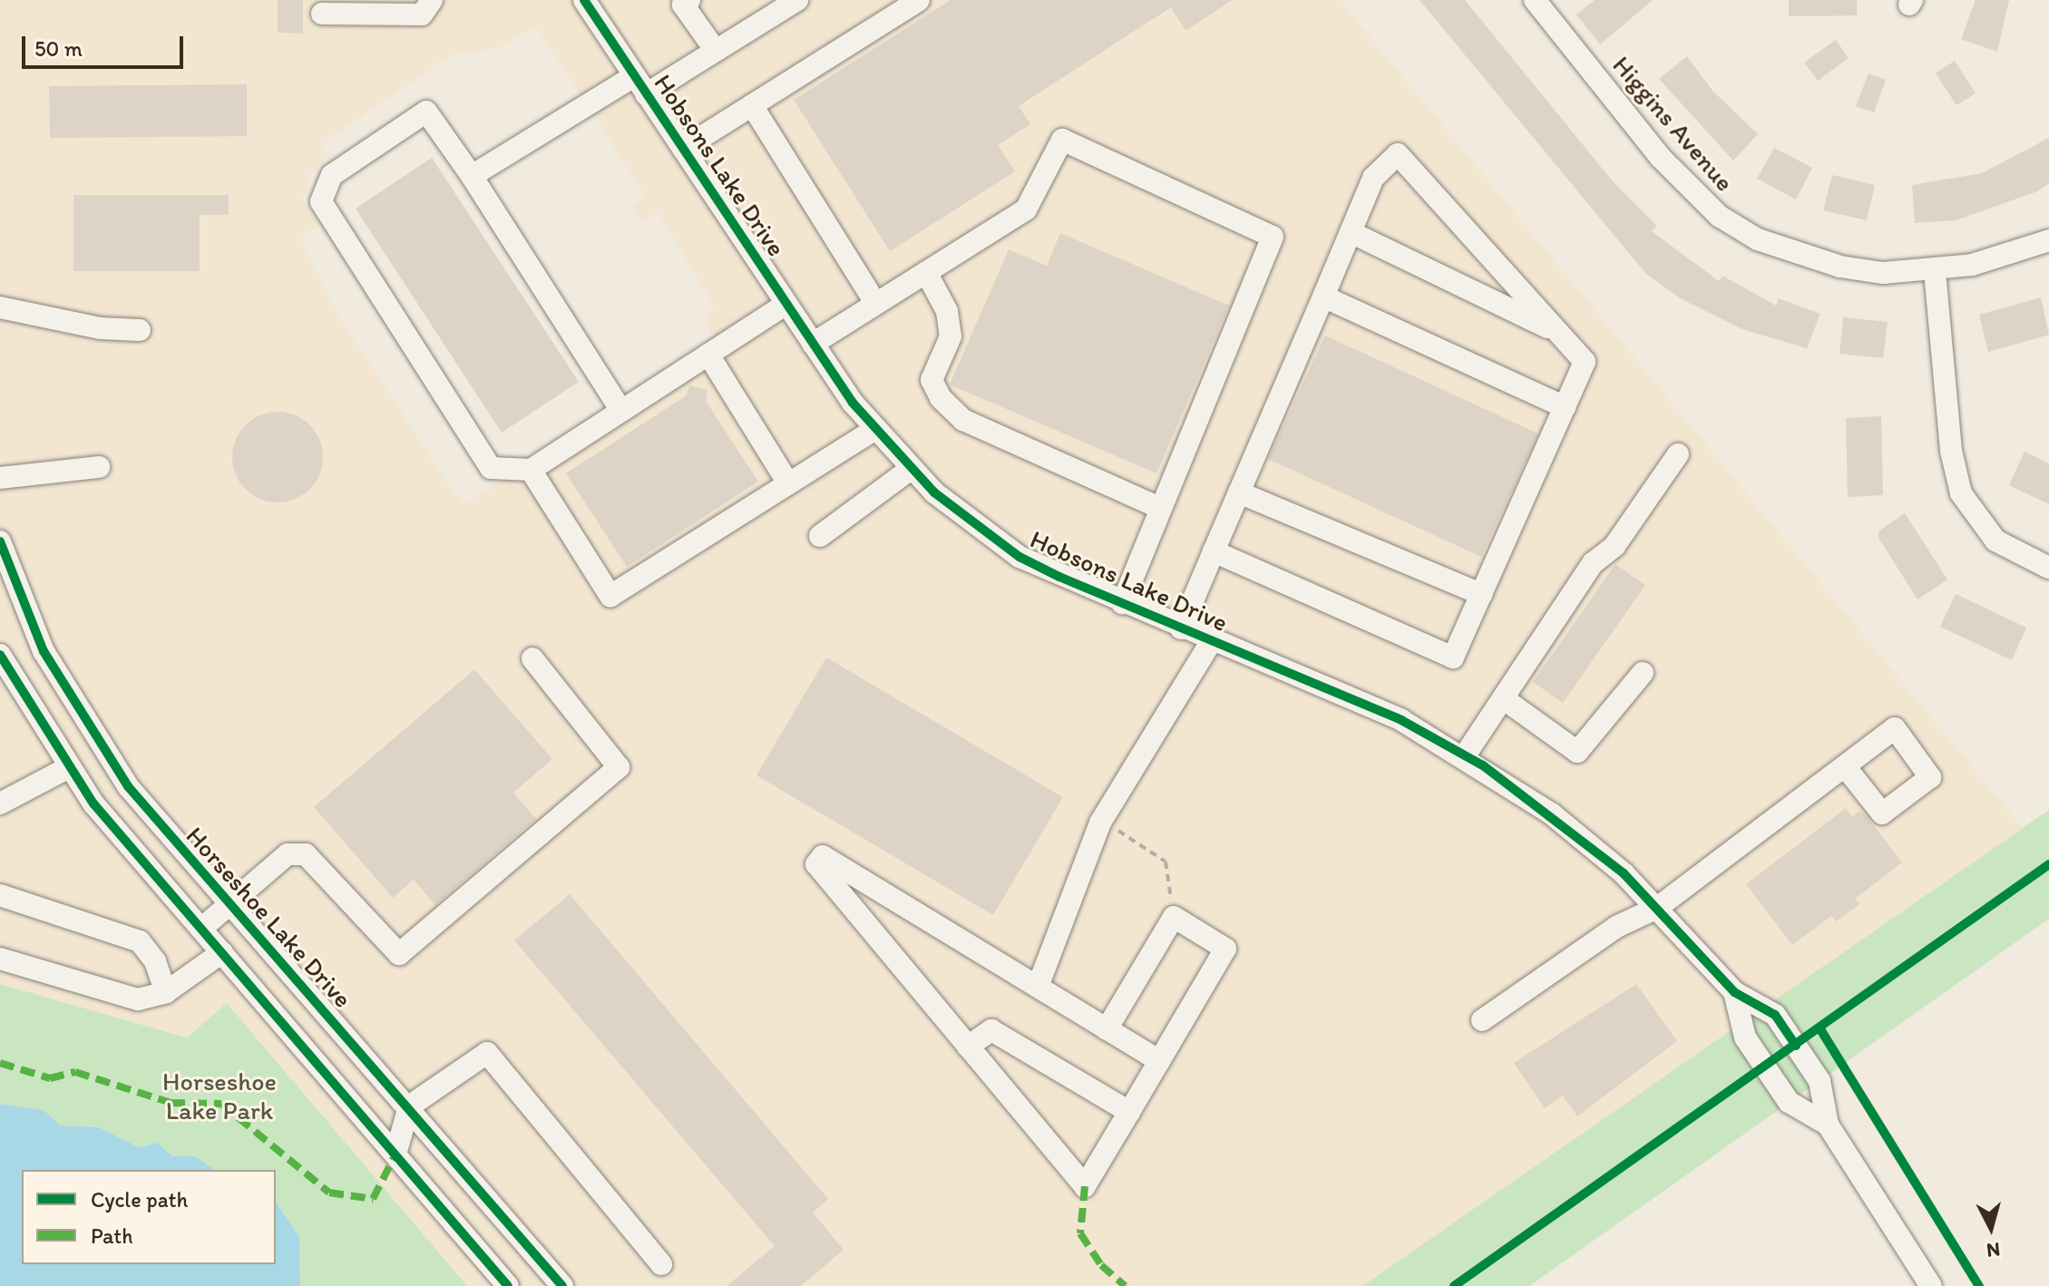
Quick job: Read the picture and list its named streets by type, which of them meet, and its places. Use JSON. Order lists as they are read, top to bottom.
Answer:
{
  "streets": {
    "street": ["Higgins Avenue", "Hobsons Lake Drive", "Horseshoe Lake Drive"]
  },
  "parks": ["Horseshoe Lake Park"],
  "legend": ["Cycle path", "Path"],
  "scale_bar": "50 m",
  "north": "bottom"
}
